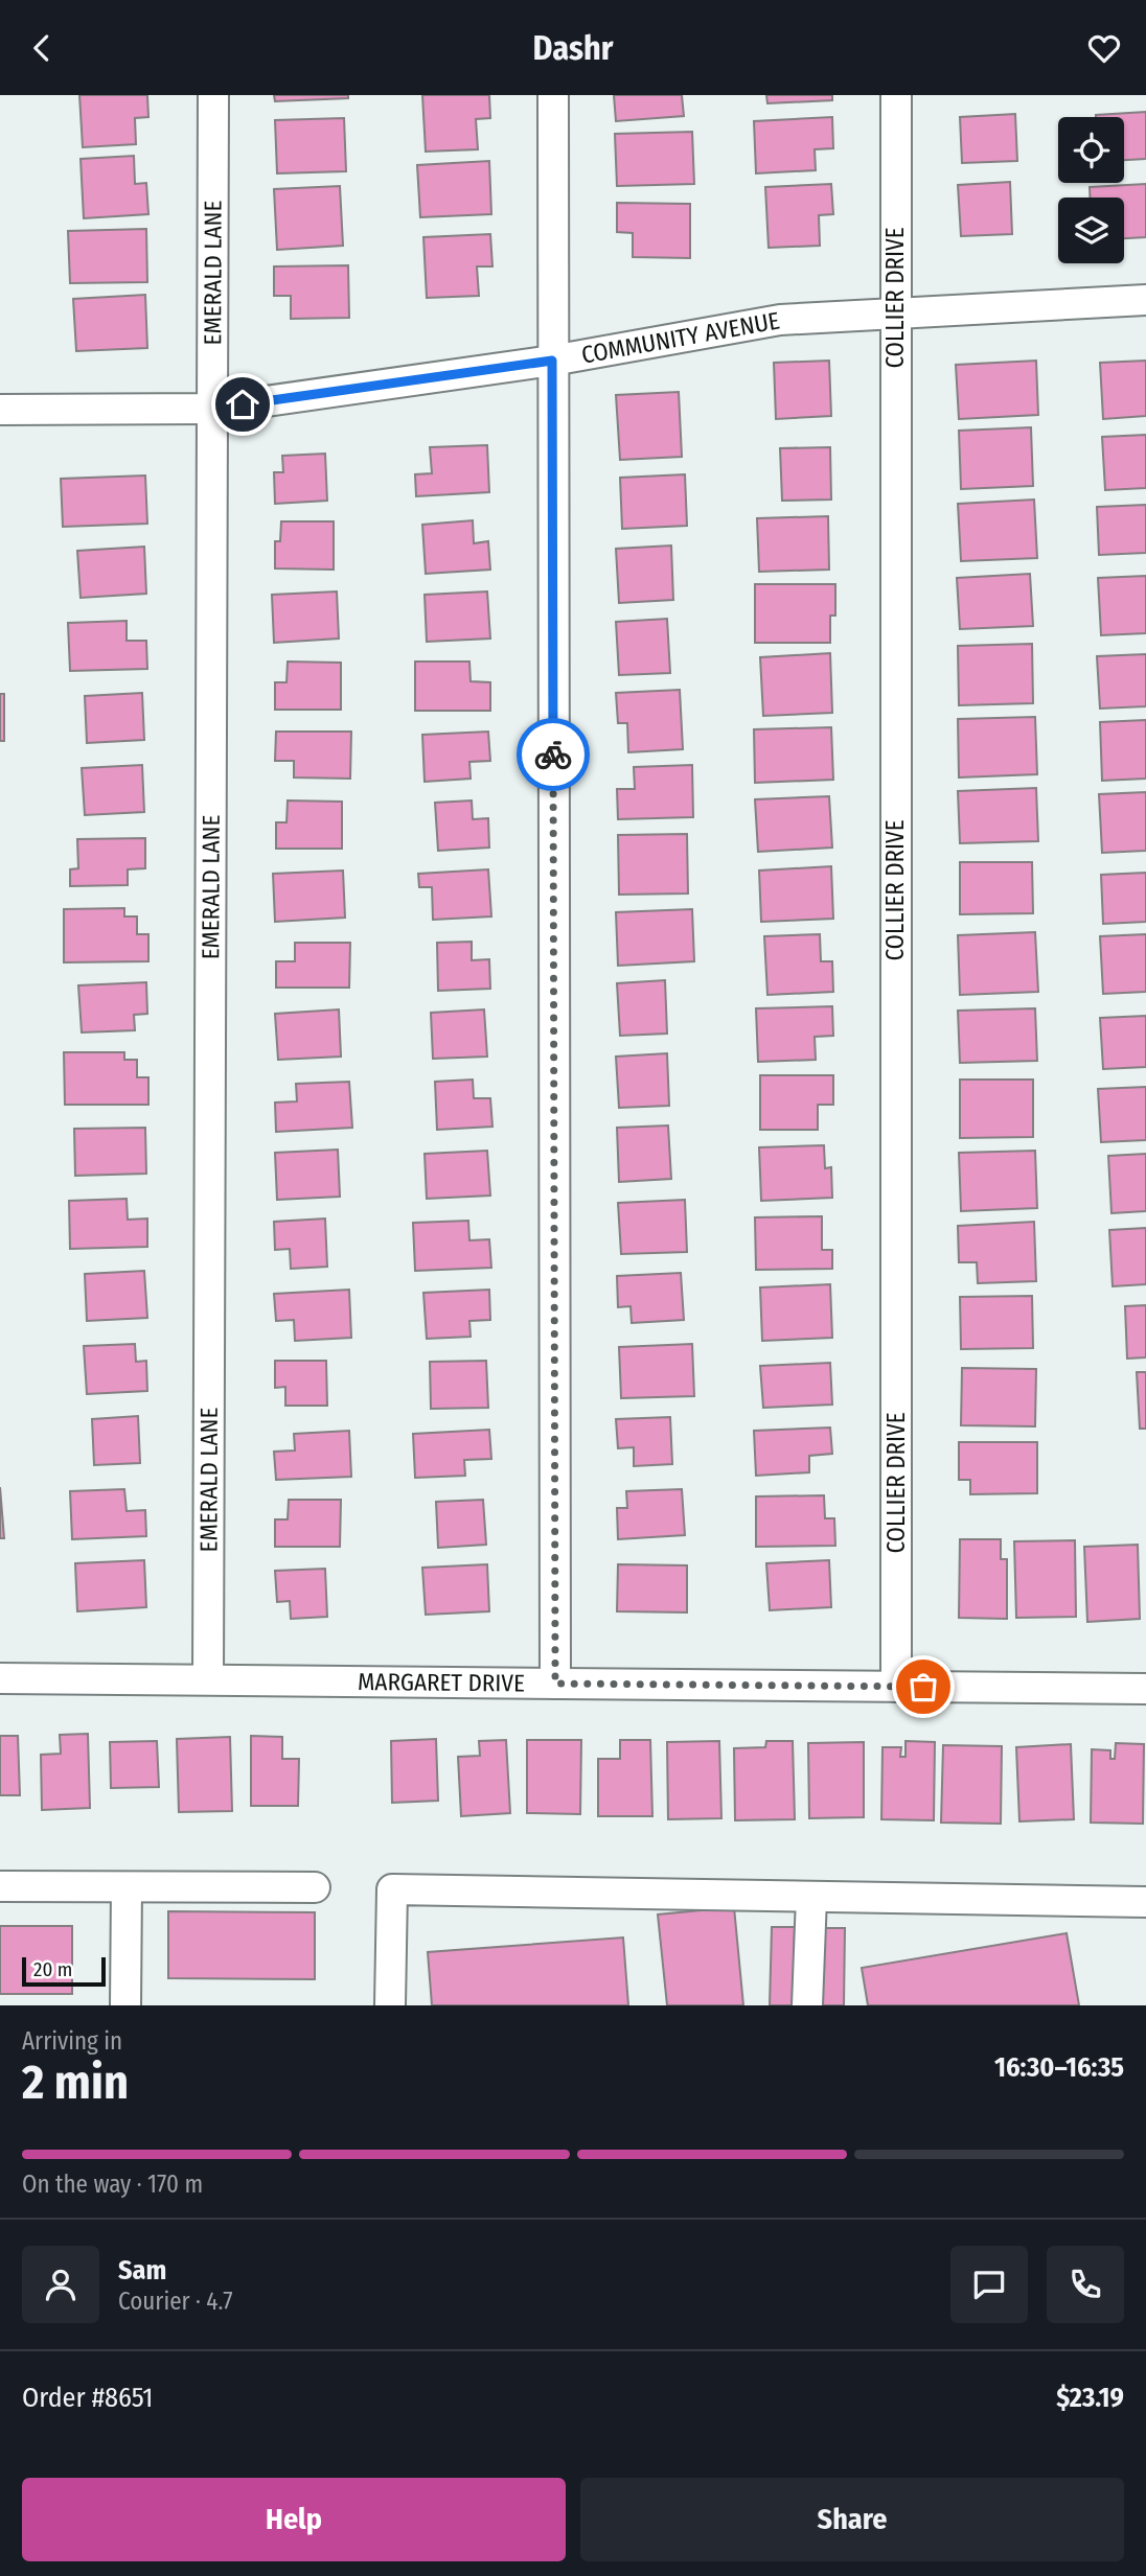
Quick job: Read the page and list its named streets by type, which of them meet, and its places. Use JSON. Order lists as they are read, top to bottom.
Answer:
{
  "streets": {
    "street": [
      "EMERALD LANE",
      "COLLIER DRIVE",
      "COMMUNITY AVENUE",
      "MARGARET DRIVE"
    ]
  },
  "crossings": [
    ["EMERALD LANE", "COMMUNITY AVENUE"],
    ["EMERALD LANE", "MARGARET DRIVE"],
    ["COLLIER DRIVE", "COMMUNITY AVENUE"],
    ["COLLIER DRIVE", "MARGARET DRIVE"]
  ],
  "scale_bar": "20 m",
  "page": {
    "header": "Dashr",
    "scale": "20 m",
    "heading": ["2 min", "Arriving in", "16:30–16:35"],
    "panel": [
      "Sam",
      "Courier · 4.7",
      "Order #8651",
      "$23.19"
    ],
    "bar": "On the way · 170 m",
    "buttons": ["Help", "Share"]
  }
}
